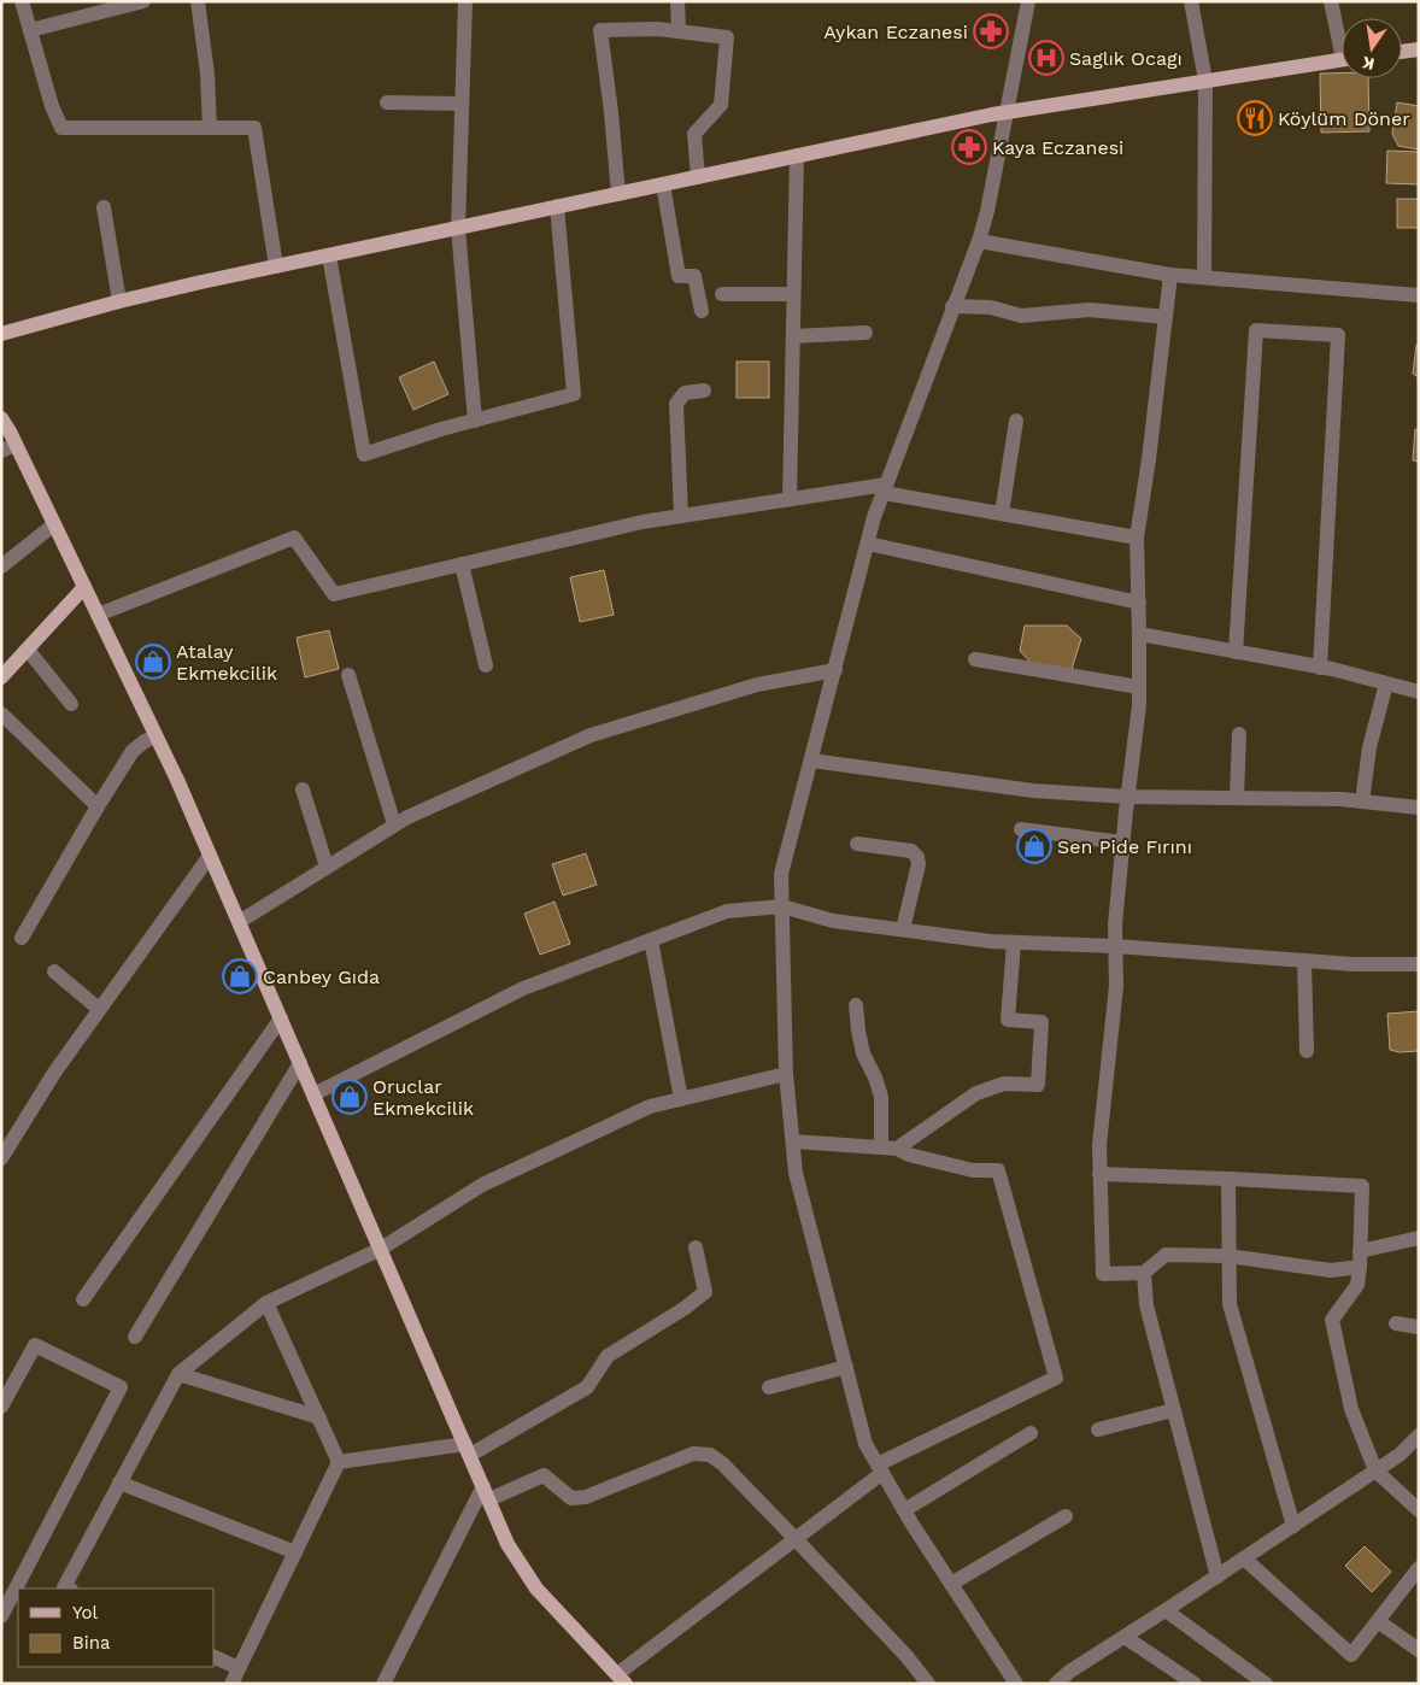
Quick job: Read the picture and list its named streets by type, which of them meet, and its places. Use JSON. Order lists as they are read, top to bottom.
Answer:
{
  "places": {
    "pharmacy": ["Aykan Eczanesi", "Kaya Eczanesi"],
    "hospital": ["Saglık Ocagı"],
    "restaurant": ["Köylüm Döner"],
    "shop": [
      "Atalay Ekmekcilik",
      "Sen Pide Fırını",
      "Canbey Gıda",
      "Oruclar Ekmekcilik"
    ]
  },
  "legend": ["Yol", "Bina"],
  "north": "bottom"
}
